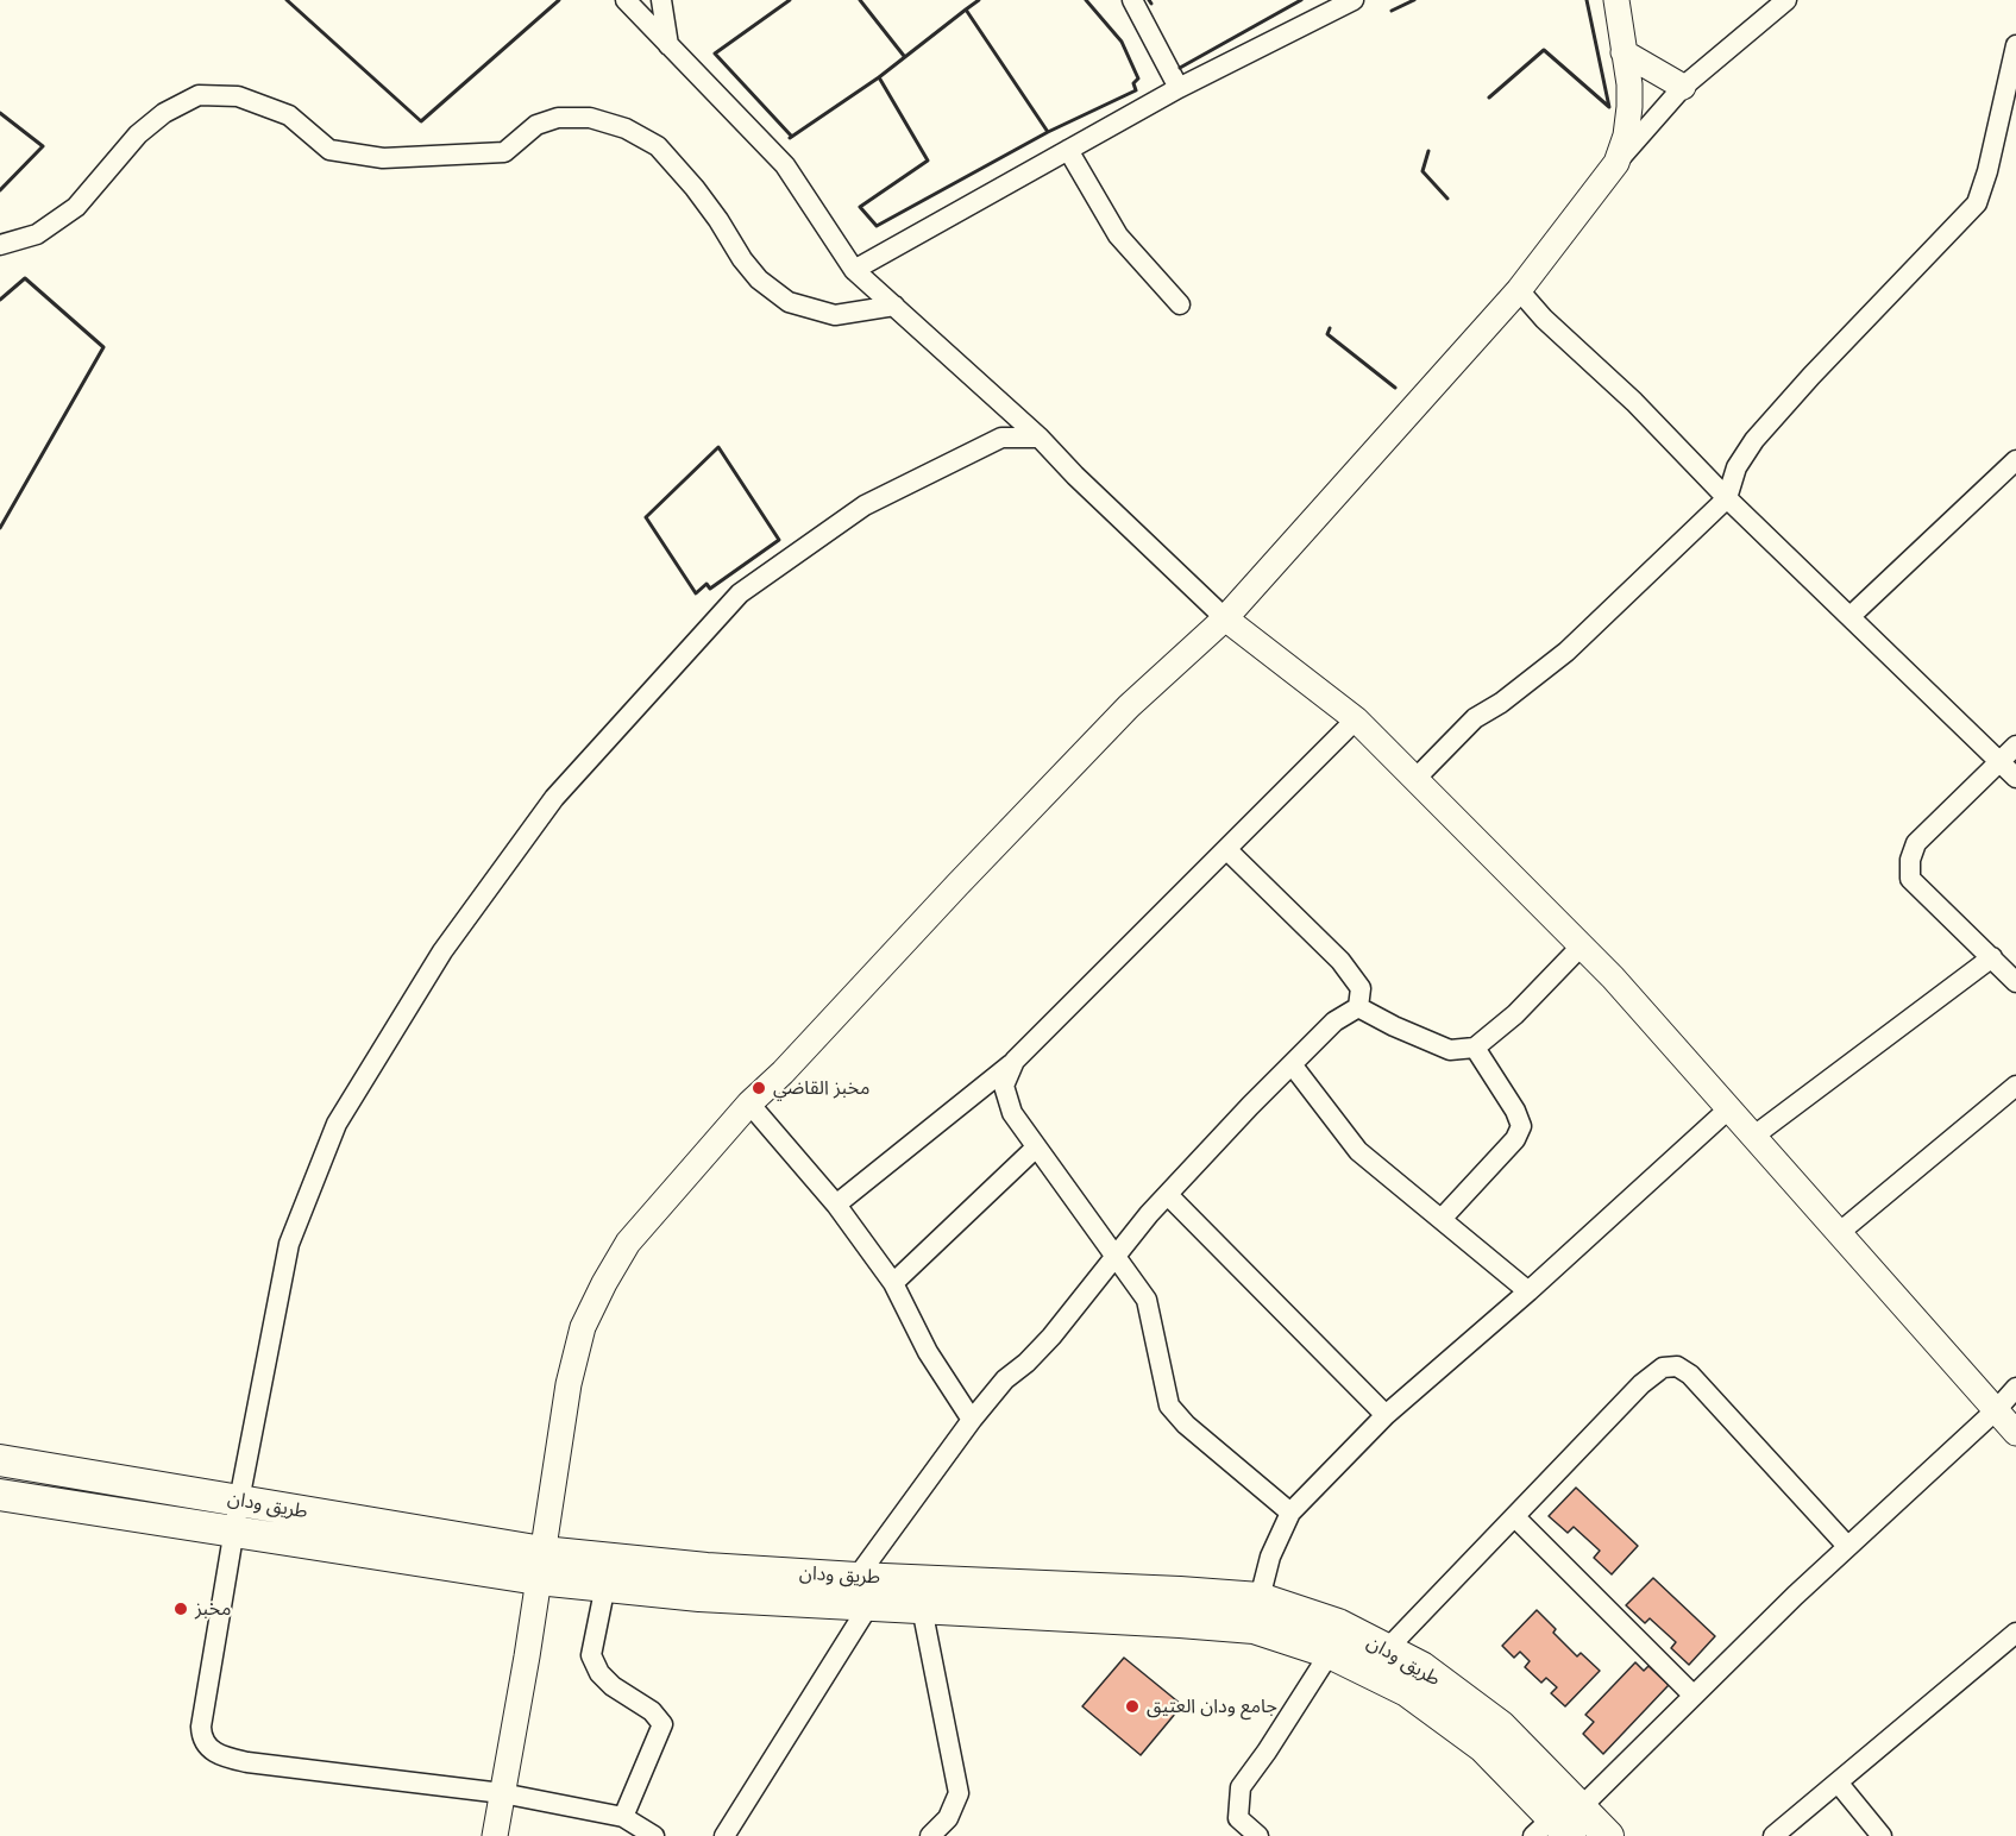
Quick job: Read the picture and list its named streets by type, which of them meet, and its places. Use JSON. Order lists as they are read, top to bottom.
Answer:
{
  "streets": {
    "main road": ["طريق ودان"]
  },
  "places": ["مخبز القاضي", "مخبز", "جامع ودان العتيق"]
}
